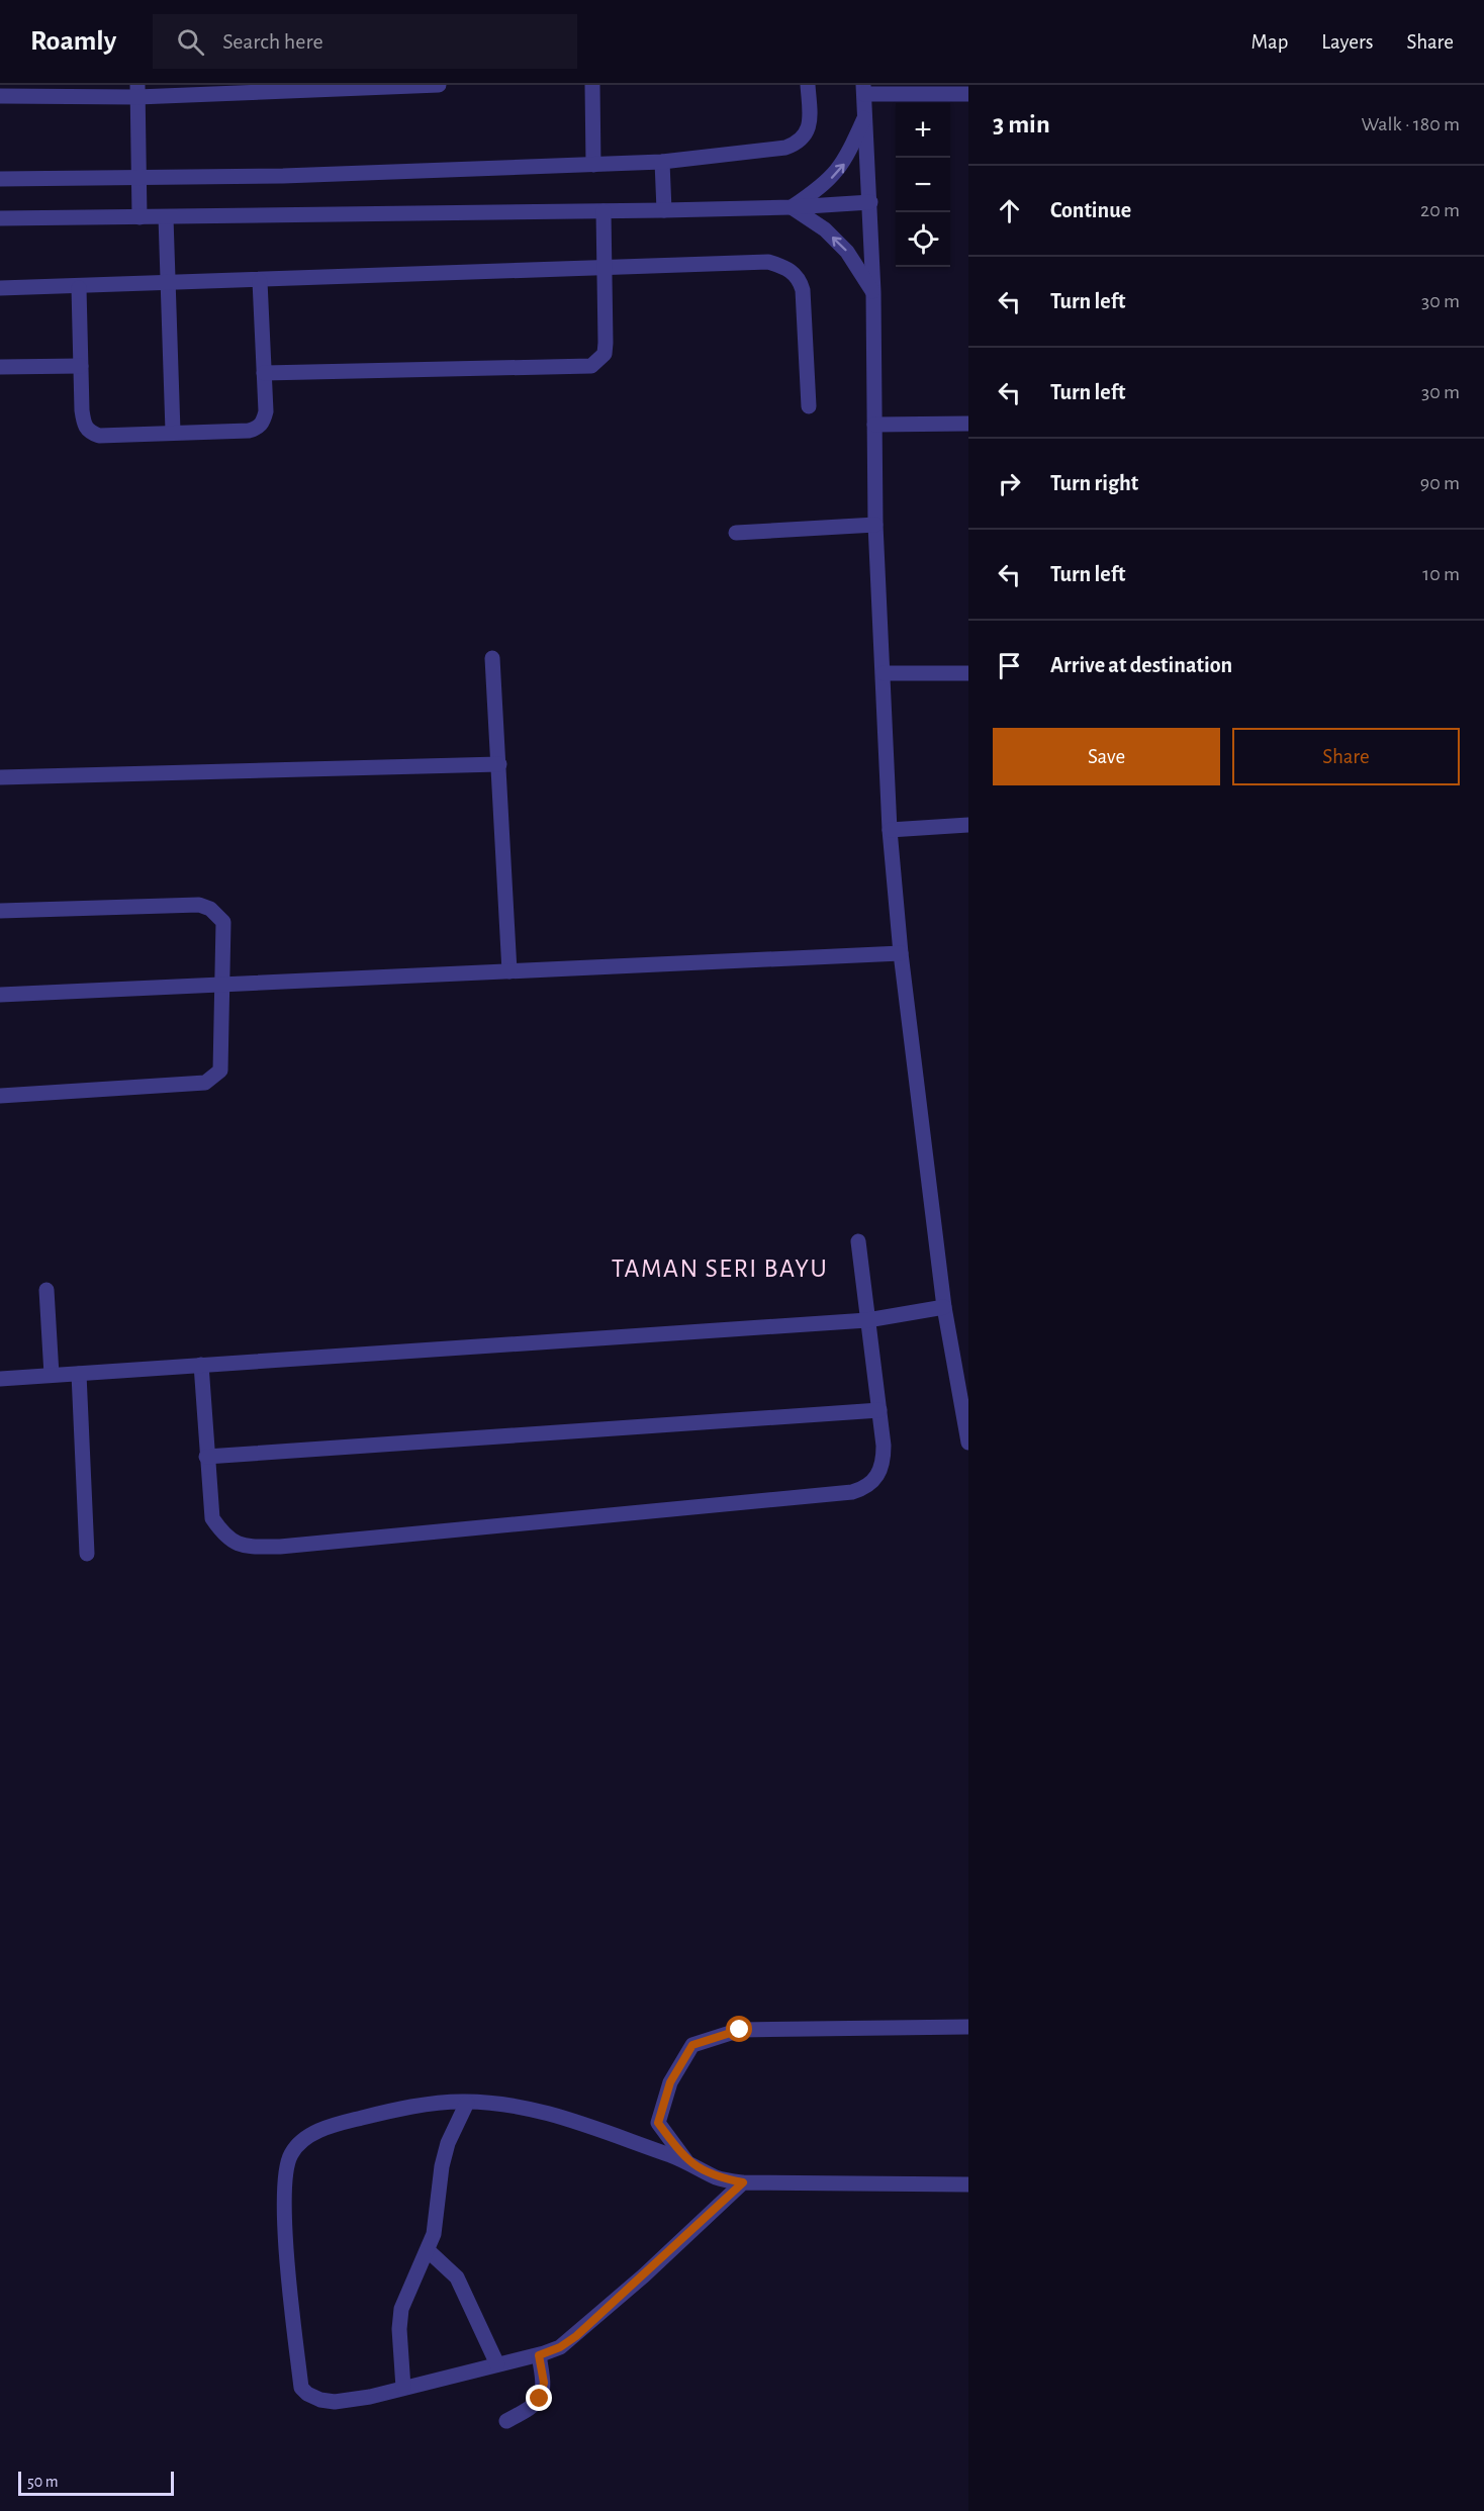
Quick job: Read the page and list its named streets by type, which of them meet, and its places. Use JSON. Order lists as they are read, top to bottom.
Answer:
{
  "districts": ["TAMAN SERI BAYU"],
  "scale_bar": "50 m",
  "page": {
    "header": "Roamly",
    "search": "Search here",
    "nav": ["Map", "Layers", "Share"],
    "heading": ["3 min", "Walk · 180 m"],
    "map_buttons": ["+", "−"],
    "list": [
      ["Continue", "20 m"],
      ["Turn left", "30 m"],
      ["Turn left", "30 m"],
      ["Turn right", "90 m"],
      ["Turn left", "10 m"],
      "Arrive at destination"
    ],
    "buttons": ["Save", "Share"],
    "scale": "50 m"
  }
}
